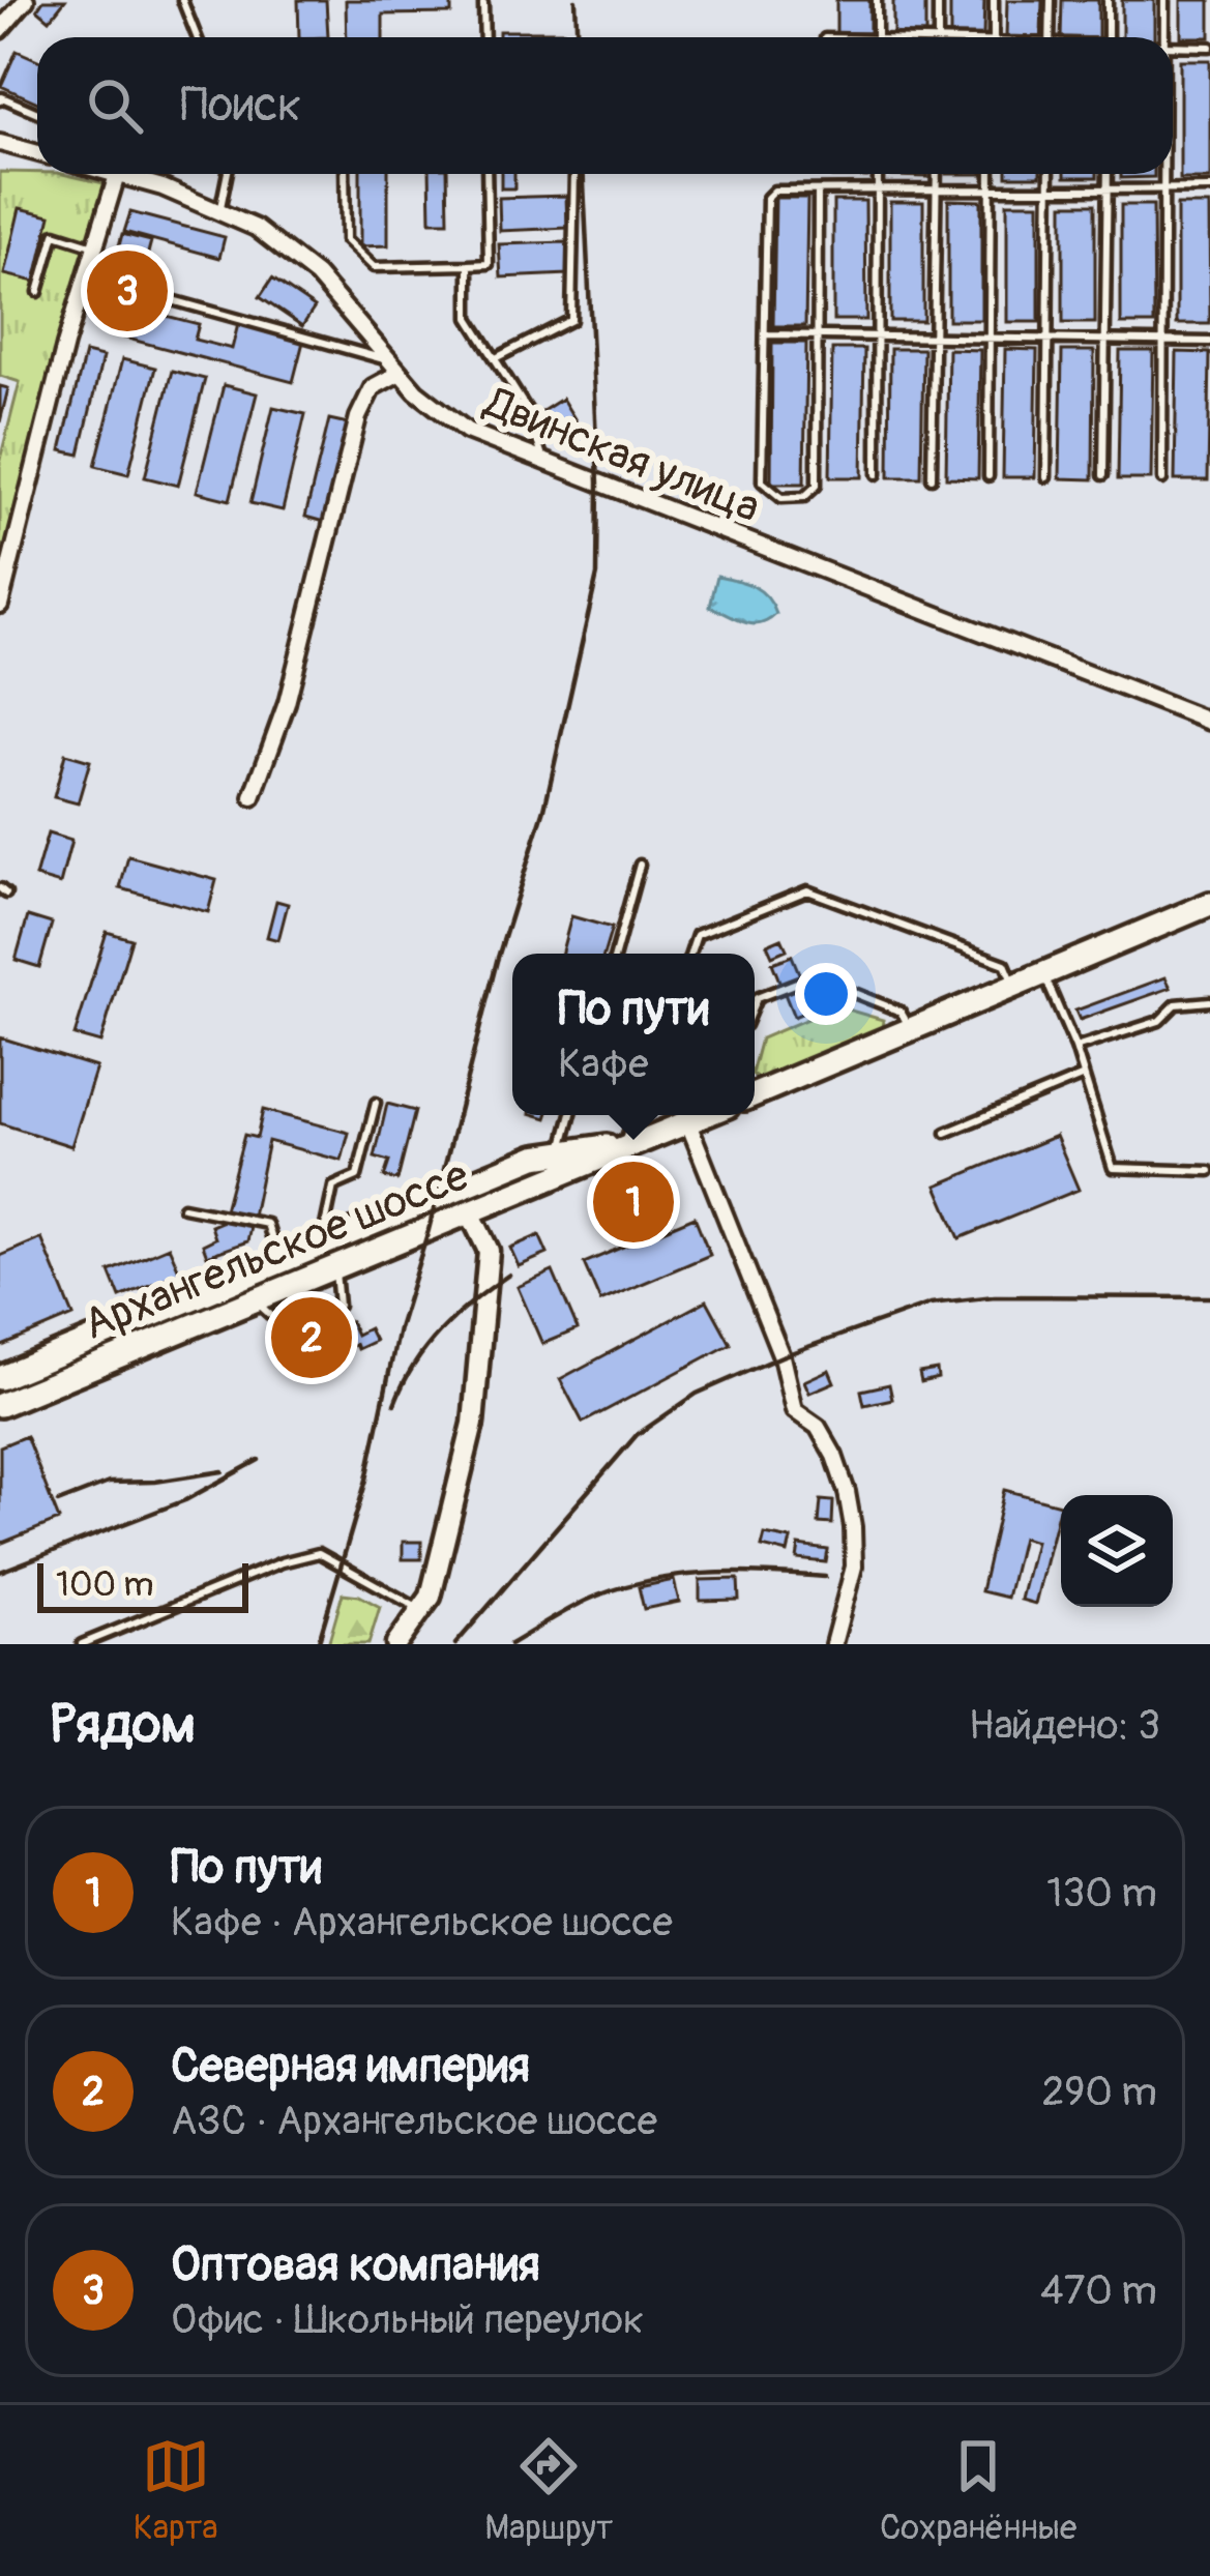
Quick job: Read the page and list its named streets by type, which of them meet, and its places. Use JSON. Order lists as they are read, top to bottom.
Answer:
{
  "streets": {
    "main road": ["Архангельское шоссе"],
    "street": ["Двинская улица"]
  },
  "scale_bar": "100 m",
  "page": {
    "search": "Поиск",
    "pins": ["3", "1", "2"],
    "popup": ["По пути", "Кафе"],
    "scale": "100 m",
    "heading": ["Рядом", "Найдено: 3"],
    "list": [
      {
        "mark": "1",
        "name": "По пути",
        "note": "Кафе · Архангельское шоссе",
        "value": "130 m"
      },
      {
        "mark": "2",
        "name": "Северная империя",
        "note": "АЗС · Архангельское шоссе",
        "value": "290 m"
      },
      {
        "mark": "3",
        "name": "Оптовая компания",
        "note": "Офис · Школьный переулок",
        "value": "470 m"
      }
    ],
    "nav": ["Карта", "Маршрут", "Сохранённые"]
  }
}
